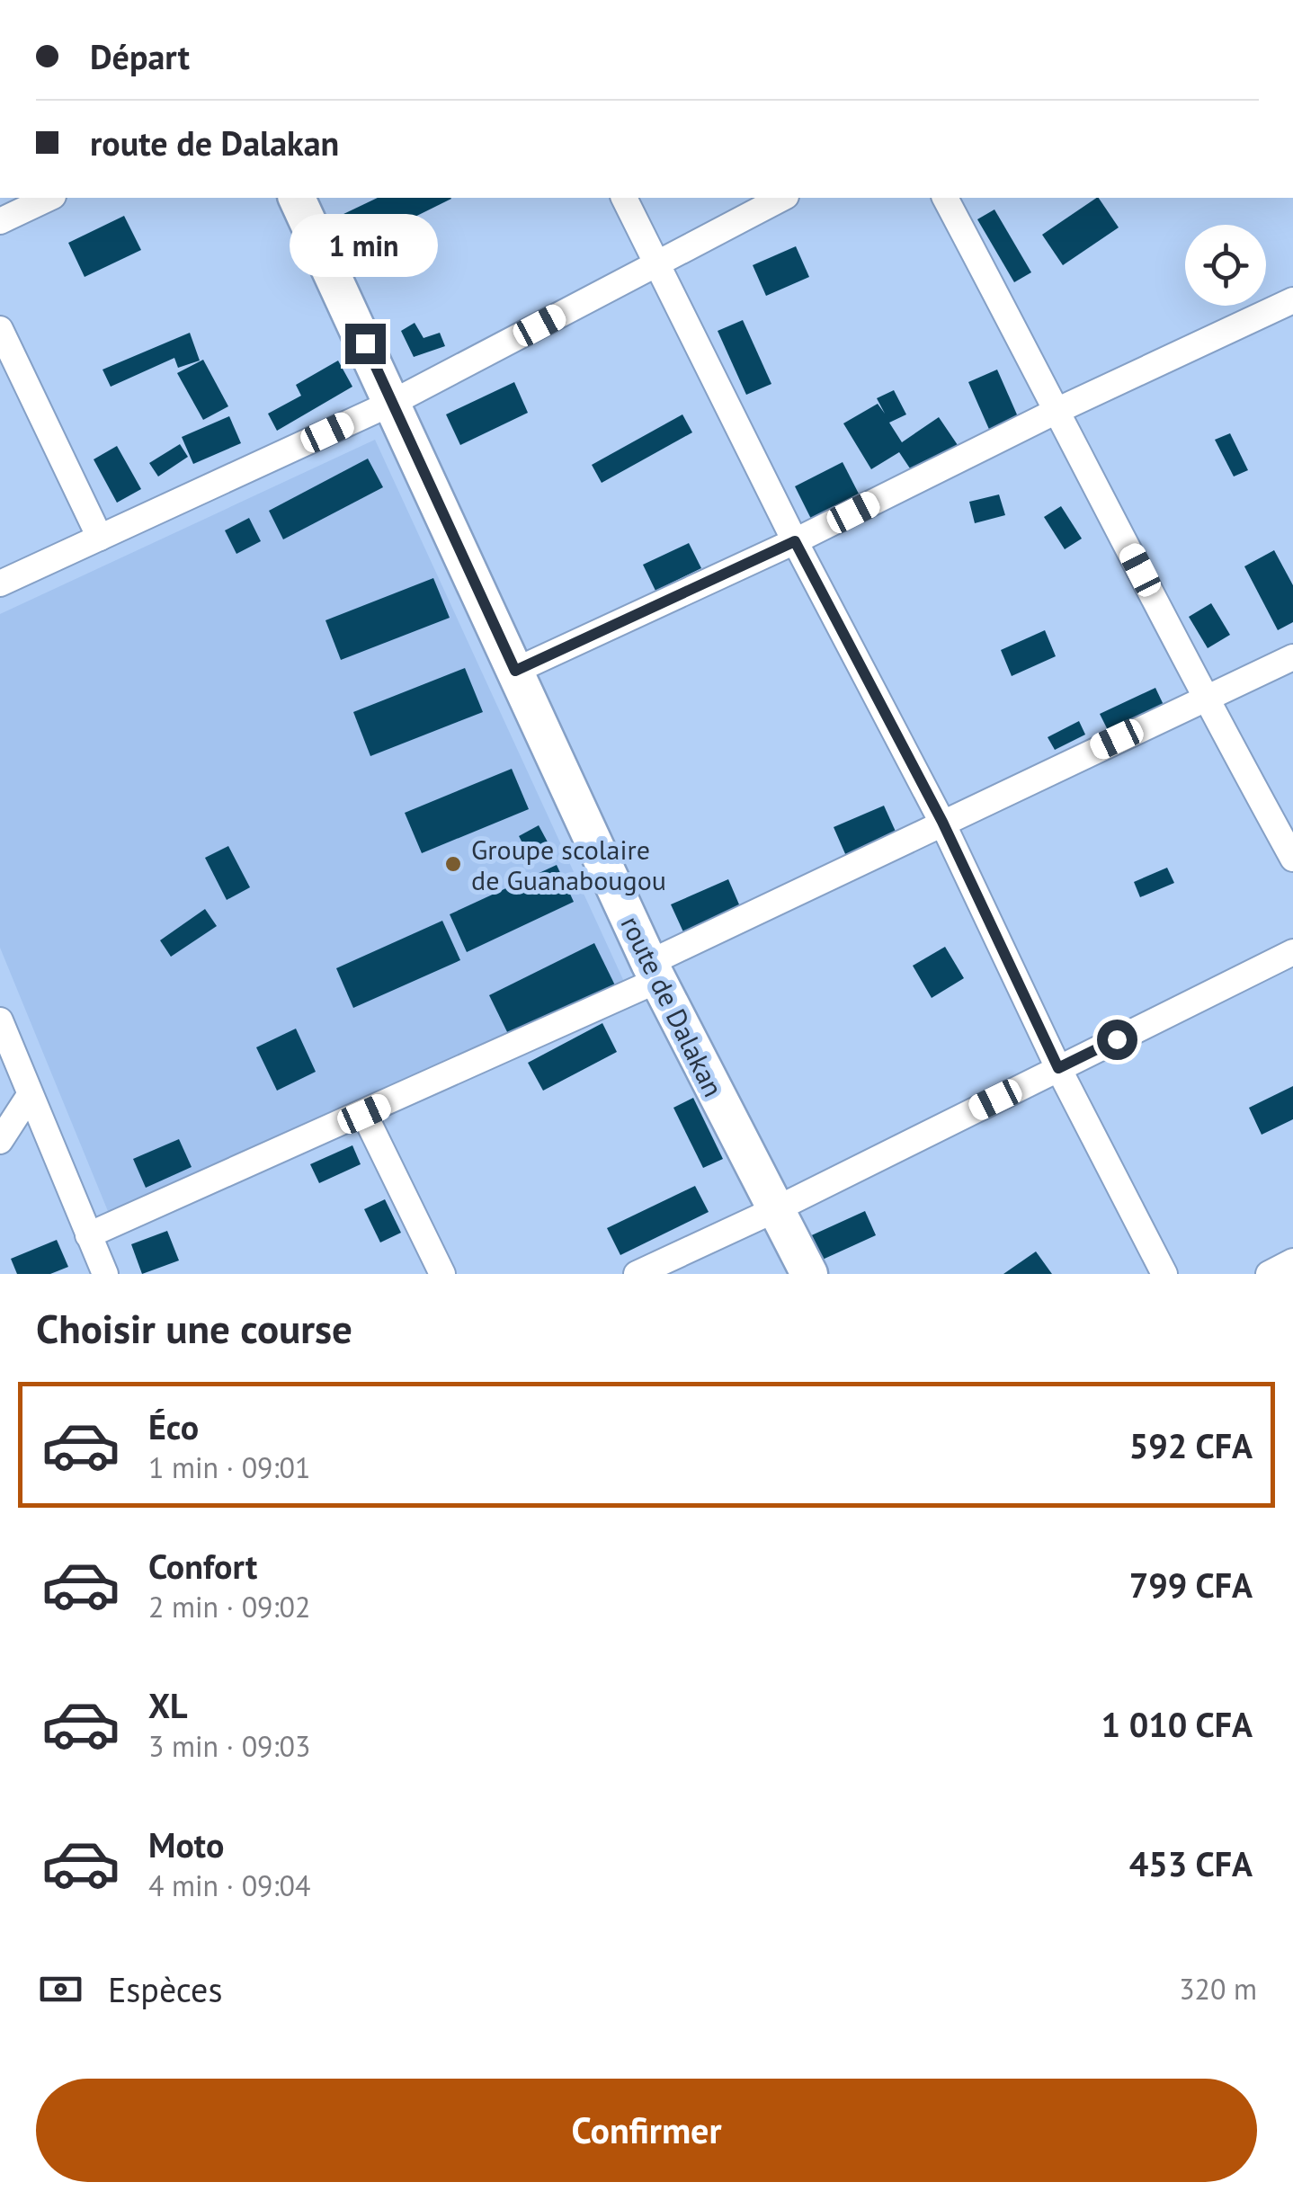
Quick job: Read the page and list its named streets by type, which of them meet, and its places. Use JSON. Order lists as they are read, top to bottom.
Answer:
{
  "streets": {
    "street": ["route de Dalakan"]
  },
  "places": ["Groupe scolaire de Guanabougou"],
  "page": {
    "banner": ["Départ", "route de Dalakan"],
    "bubble": "1 min",
    "heading": "Choisir une course",
    "list": [
      {
        "name": "Éco",
        "note": "1 min · 09:01",
        "value": "592 CFA"
      },
      {
        "name": "Confort",
        "note": "2 min · 09:02",
        "value": "799 CFA"
      },
      {
        "name": "XL",
        "note": "3 min · 09:03",
        "value": "1 010 CFA"
      },
      {
        "name": "Moto",
        "note": "4 min · 09:04",
        "value": "453 CFA"
      }
    ],
    "pay": ["Espèces", "320 m"],
    "buttons": "Confirmer"
  }
}
